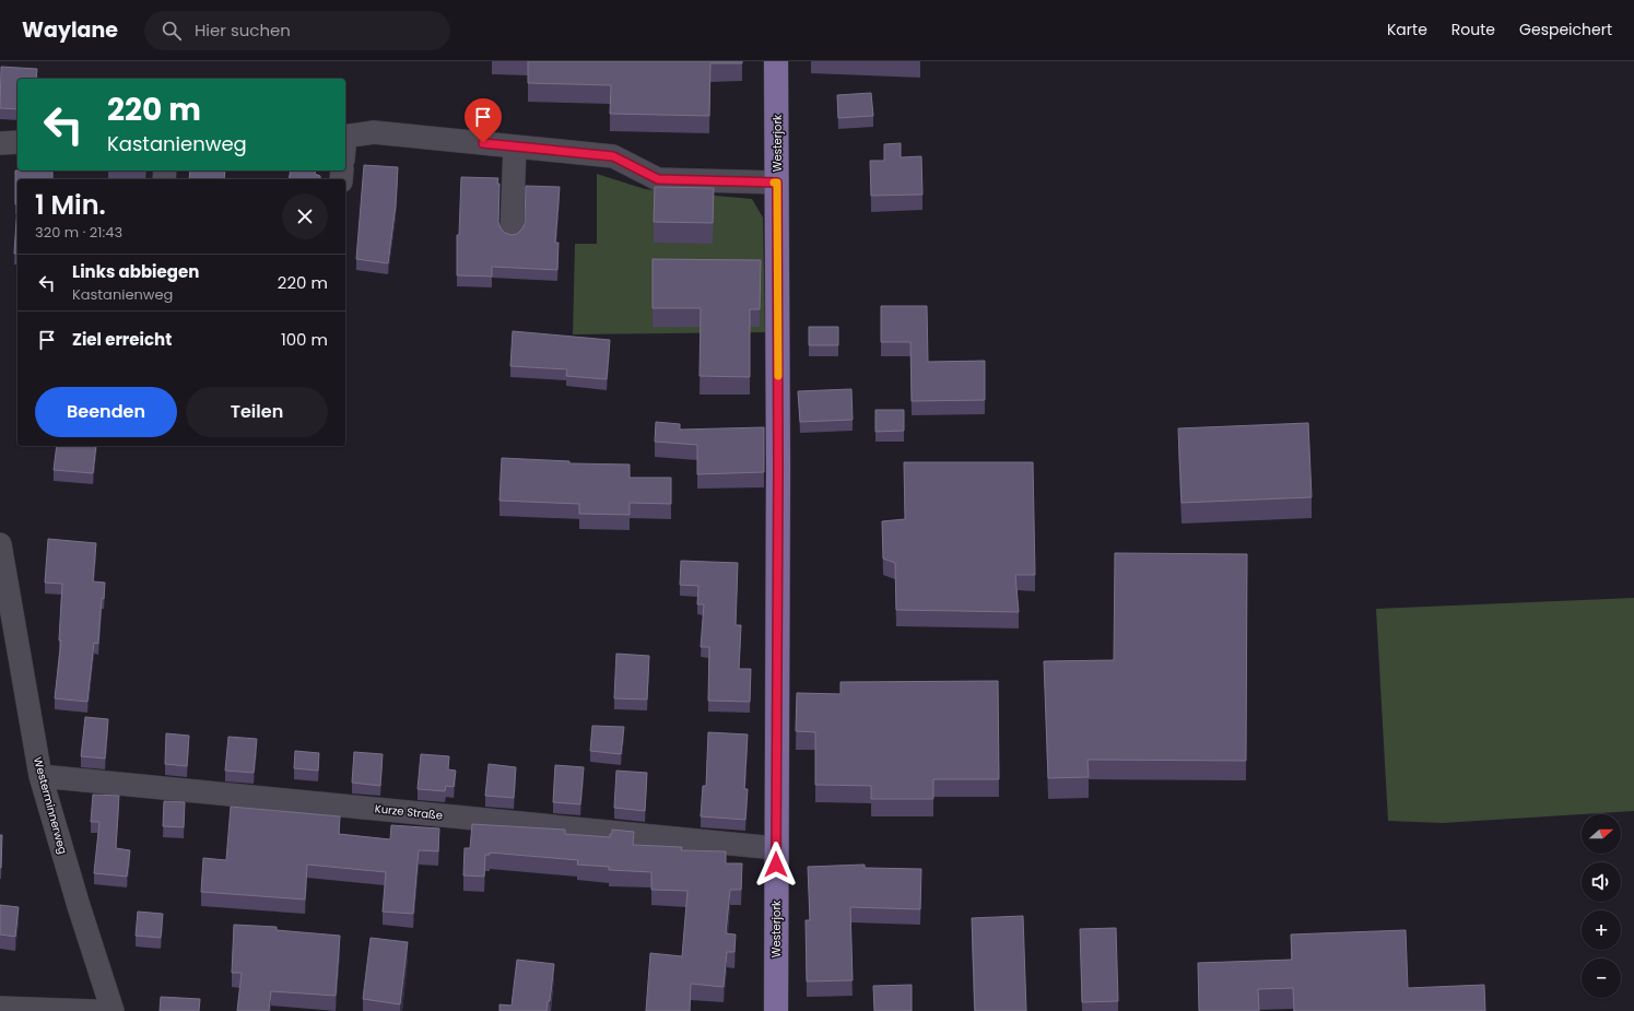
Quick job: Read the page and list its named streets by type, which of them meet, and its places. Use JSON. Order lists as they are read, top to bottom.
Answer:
{
  "streets": {
    "main road": ["Westerjork"],
    "street": ["Westerminnerweg", "Kurze Straße"]
  },
  "crossings": [
    ["Westerjork", "Kurze Straße"],
    ["Westerminnerweg", "Kurze Straße"]
  ],
  "north": "right",
  "page": {
    "header": "Waylane",
    "search": "Hier suchen",
    "nav": ["Karte", "Route", "Gespeichert"],
    "turn": ["220 m", "Kastanienweg"],
    "heading": ["1 Min.", "320 m · 21:43"],
    "list": [
      {
        "name": "Links abbiegen",
        "note": "Kastanienweg",
        "value": "220 m"
      },
      {
        "name": "Ziel erreicht",
        "value": "100 m"
      }
    ],
    "buttons": ["Beenden", "Teilen"],
    "map_buttons": ["+", "−"]
  }
}
